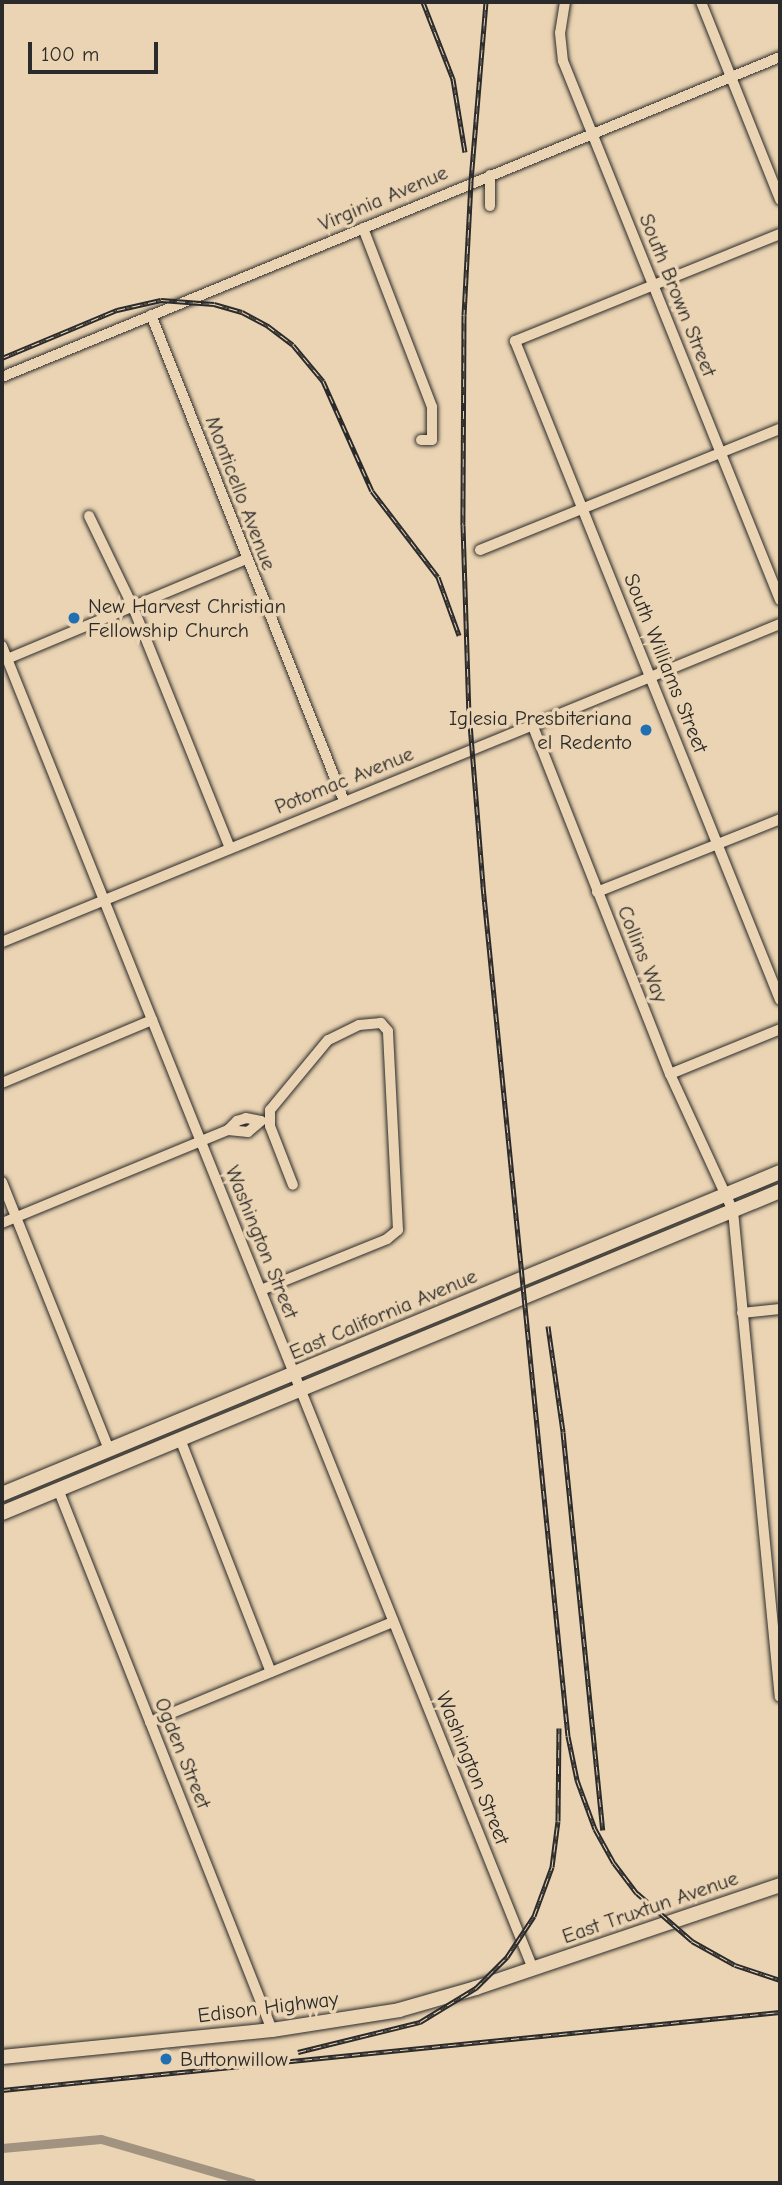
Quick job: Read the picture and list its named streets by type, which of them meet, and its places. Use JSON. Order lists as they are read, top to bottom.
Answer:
{
  "streets": {
    "main road": ["East California Avenue", "East Truxtun Avenue", "Edison Highway"],
    "street": [
      "Virginia Avenue",
      "South Brown Street",
      "Monticello Avenue",
      "South Williams Street",
      "Potomac Avenue",
      "Collins Way",
      "Washington Street",
      "Ogden Street"
    ]
  },
  "crossings": [
    ["Virginia Avenue", "South Brown Street"],
    ["Virginia Avenue", "Monticello Avenue"],
    ["South Brown Street", "South Williams Street"],
    ["Monticello Avenue", "Potomac Avenue"],
    ["South Williams Street", "Potomac Avenue"],
    ["Potomac Avenue", "Collins Way"],
    ["Potomac Avenue", "Washington Street"],
    ["Collins Way", "East California Avenue"],
    ["Washington Street", "East California Avenue"],
    ["Washington Street", "East Truxtun Avenue"],
    ["Washington Street", "Edison Highway"],
    ["East California Avenue", "Ogden Street"],
    ["Ogden Street", "Edison Highway"],
    ["East Truxtun Avenue", "Edison Highway"]
  ],
  "places": ["New Harvest Christian Fellowship Church", "Iglesia Presbiteriana el Redento", "Buttonwillow"],
  "scale_bar": "100 m"
}
